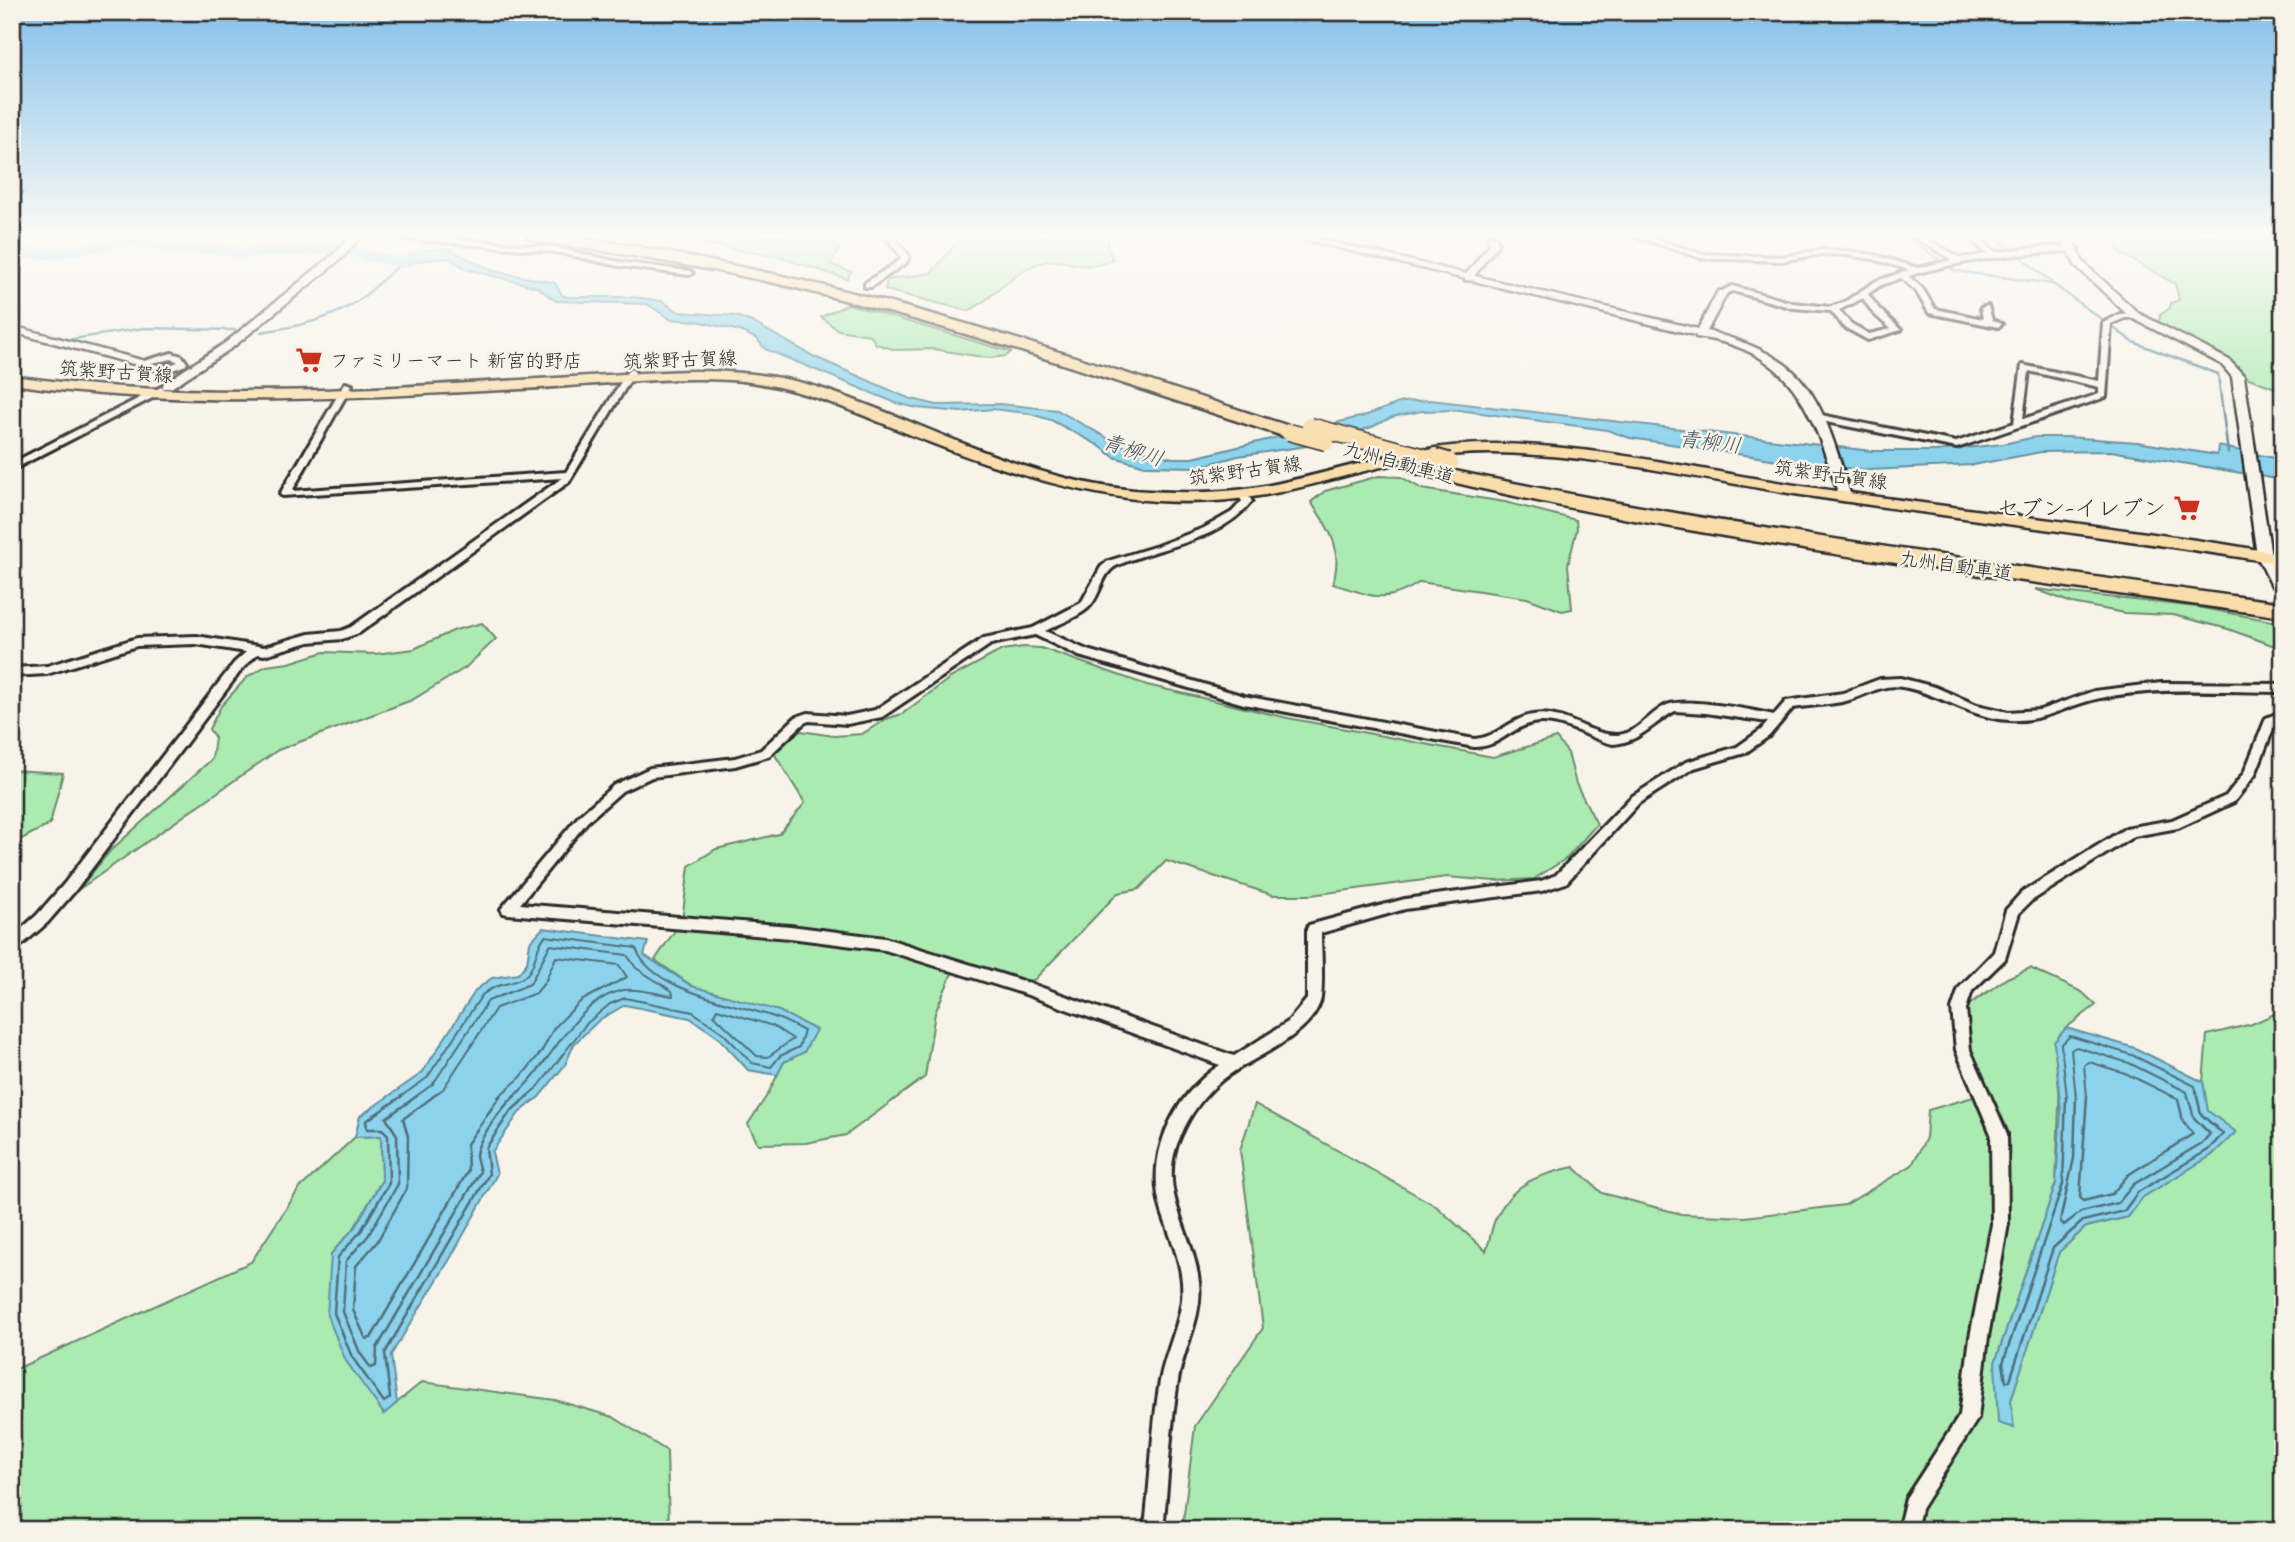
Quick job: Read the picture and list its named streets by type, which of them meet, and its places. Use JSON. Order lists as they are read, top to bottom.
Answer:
{
  "streets": {
    "highway": ["九州自動車道"],
    "main road": ["筑紫野古賀線"]
  },
  "water": ["青柳川"],
  "places": {
    "supermarket": ["ファミリーマート 新宮的野店", "セブン-イレブン"]
  }
}
